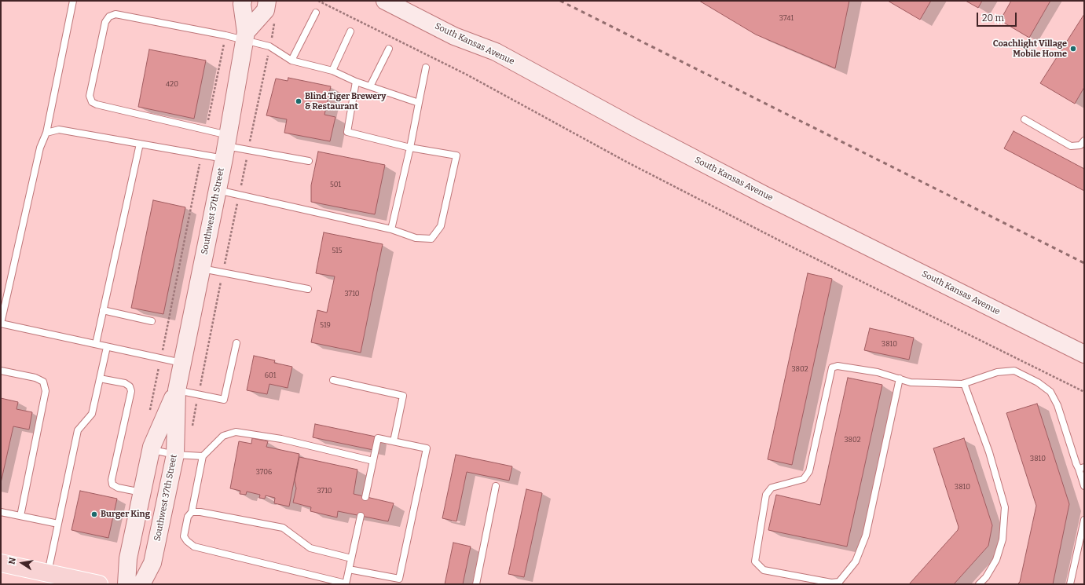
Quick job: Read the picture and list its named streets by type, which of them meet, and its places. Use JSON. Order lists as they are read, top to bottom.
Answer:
{
  "streets": {
    "main road": ["South Kansas Avenue", "Southwest 37th Street"]
  },
  "places": ["Coachlight Village Mobile Home", "Blind Tiger Brewery & Restaurant", "Burger King"],
  "house_numbers": [
    "3741",
    "420",
    "501",
    "515",
    "3710",
    "519",
    "3810",
    "3802",
    "601",
    "3802",
    "3810",
    "3706",
    "3810",
    "3710"
  ],
  "scale_bar": "20 m",
  "north": "left"
}
